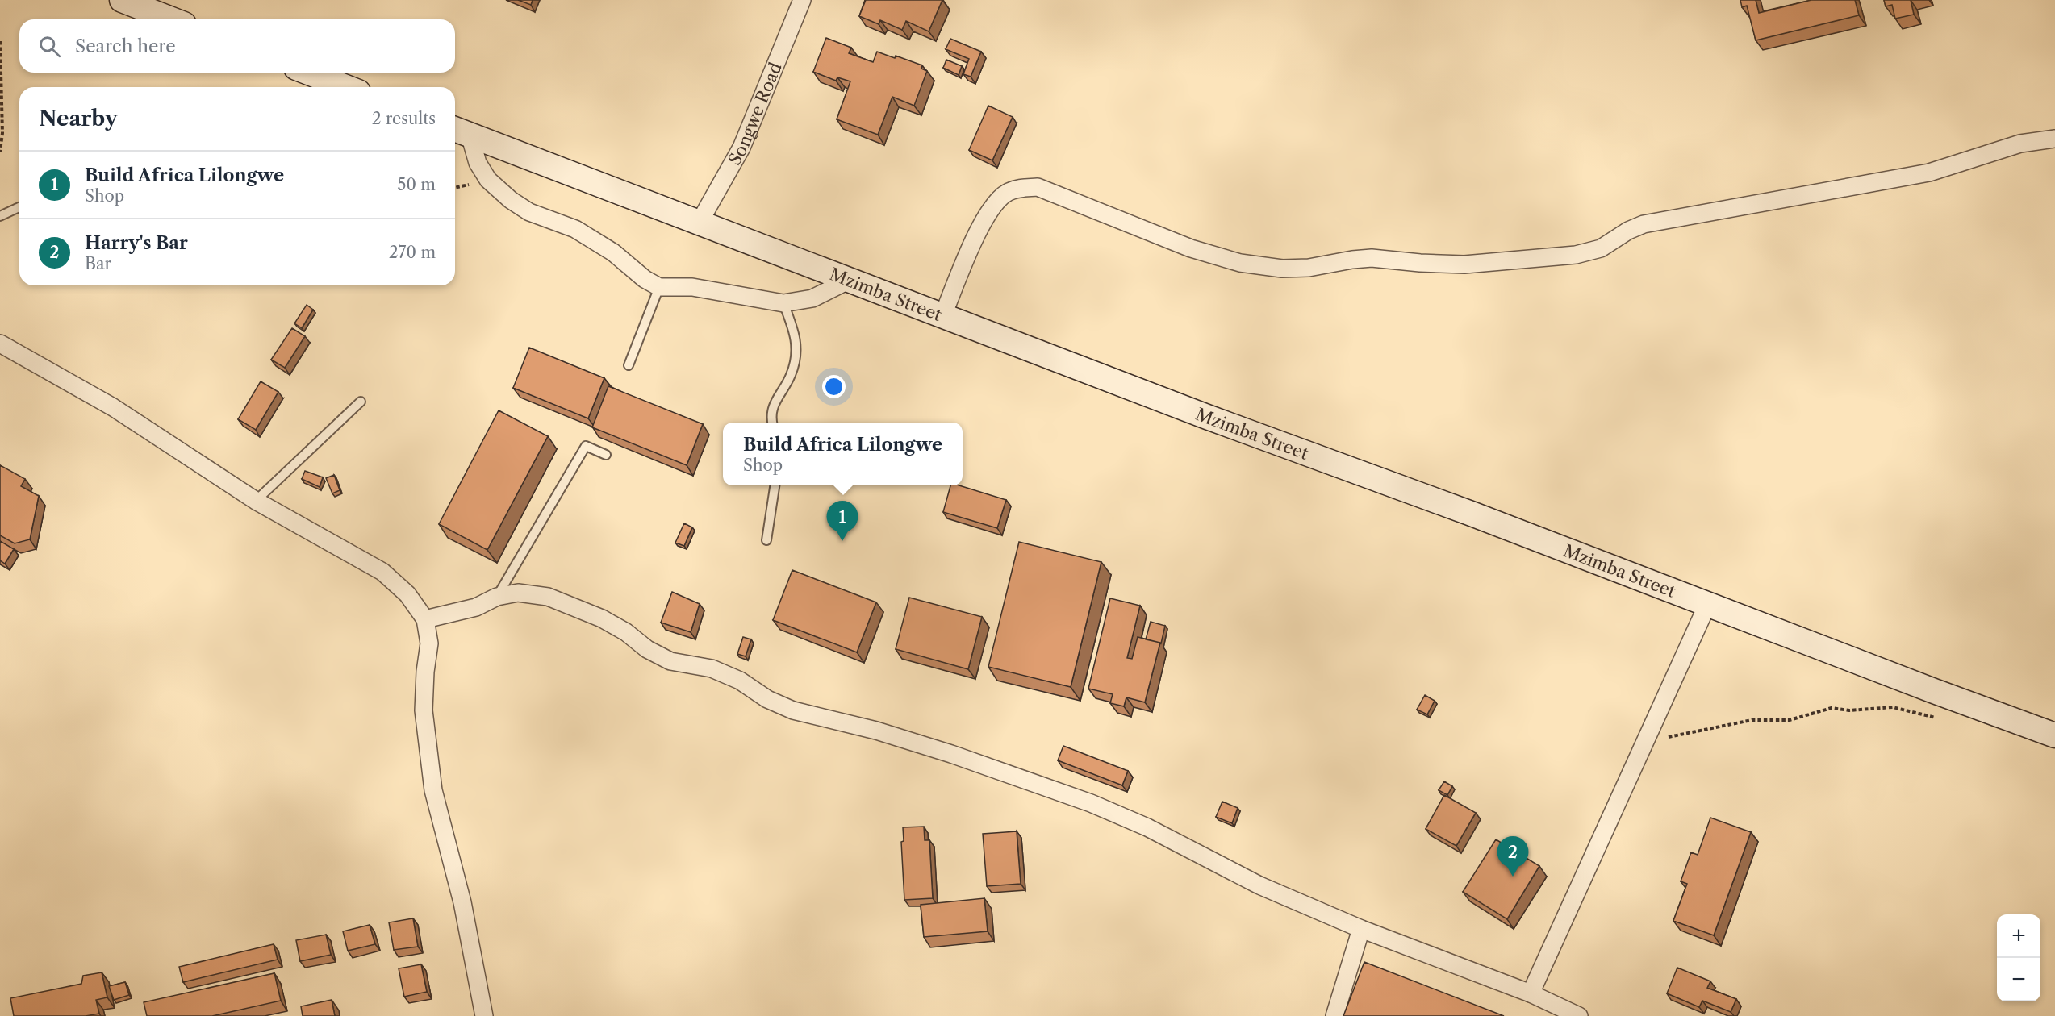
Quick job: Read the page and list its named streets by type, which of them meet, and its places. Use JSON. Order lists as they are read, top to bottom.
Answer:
{
  "streets": {
    "main road": ["Mzimba Street"],
    "street": ["Songwe Road"]
  },
  "crossings": [
    ["Songwe Road", "Mzimba Street"]
  ],
  "page": {
    "search": "Search here",
    "heading": ["Nearby", "2 results"],
    "list": [
      {
        "mark": "1",
        "name": "Build Africa Lilongwe",
        "note": "Shop",
        "value": "50 m"
      },
      {
        "mark": "2",
        "name": "Harry's Bar",
        "note": "Bar",
        "value": "270 m"
      }
    ],
    "popup": ["Build Africa Lilongwe", "Shop"],
    "pins": ["1", "2"],
    "map_buttons": ["+", "−"]
  }
}
